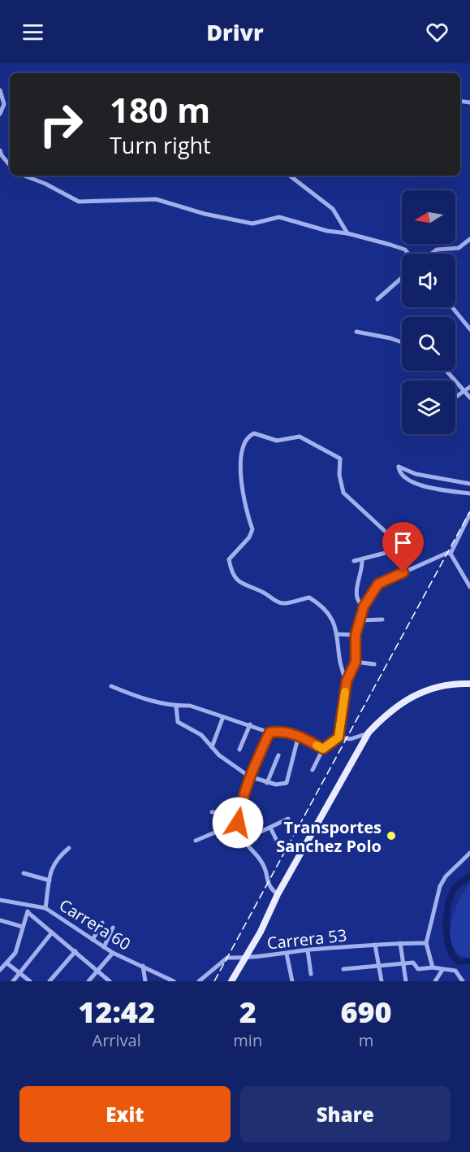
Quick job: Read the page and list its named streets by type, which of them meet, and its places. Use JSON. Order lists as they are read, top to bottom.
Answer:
{
  "streets": {
    "street": ["Carrera 60", "Carrera 53"]
  },
  "places": ["Transportes Sanchez Polo"],
  "north": "left",
  "page": {
    "header": "Drivr",
    "turn": ["180 m", "Turn right"],
    "eta": [
      "12:42",
      "Arrival",
      "2",
      "min",
      "690",
      "m"
    ],
    "buttons": ["Exit", "Share"]
  }
}
